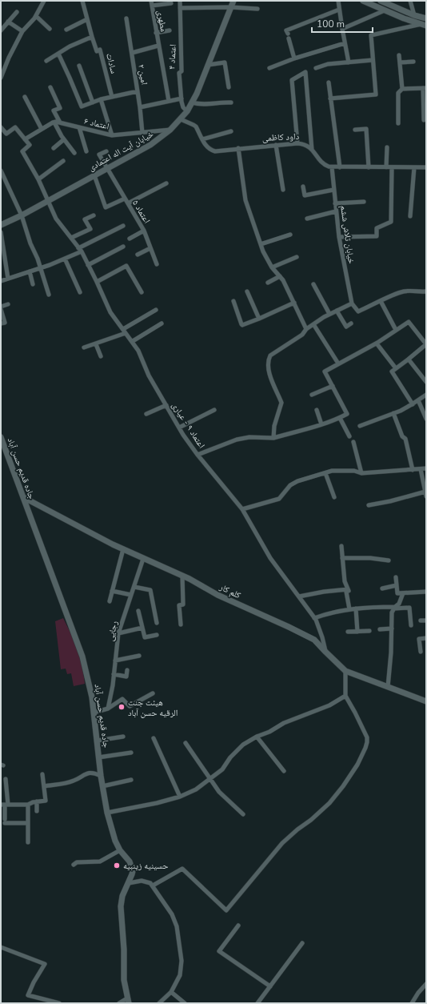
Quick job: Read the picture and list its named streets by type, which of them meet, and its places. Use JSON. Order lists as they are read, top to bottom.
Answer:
{
  "streets": {
    "street": [
      "مطهری",
      "اعتماد ۴",
      "سادات",
      "امین ۲",
      "اعتماد ۶",
      "داود کاظمی",
      "خیابان آیت اله اعتمادی",
      "اعتماد ۵",
      "خیابان تلاش ششم",
      "اعتماد ۹ - عیاری",
      "جاده قدیم حسن آباد",
      "کلم کار",
      "رجایی"
    ]
  },
  "crossings": [
    ["اعتماد ۴", "خیابان آیت اله اعتمادی"],
    ["امین ۲", "اعتماد ۶"],
    ["اعتماد ۶", "خیابان آیت اله اعتمادی"],
    ["داود کاظمی", "خیابان آیت اله اعتمادی"],
    ["داود کاظمی", "خیابان تلاش ششم"],
    ["خیابان آیت اله اعتمادی", "اعتماد ۵"],
    ["خیابان آیت اله اعتمادی", "اعتماد ۹ - عیاری"],
    ["اعتماد ۹ - عیاری", "کلم کار"],
    ["جاده قدیم حسن آباد", "کلم کار"],
    ["کلم کار", "رجایی"]
  ],
  "places": ["هیئت جنت الرقیه حسن آباد", "حسینیه زینبیه"],
  "scale_bar": "100 m"
}
